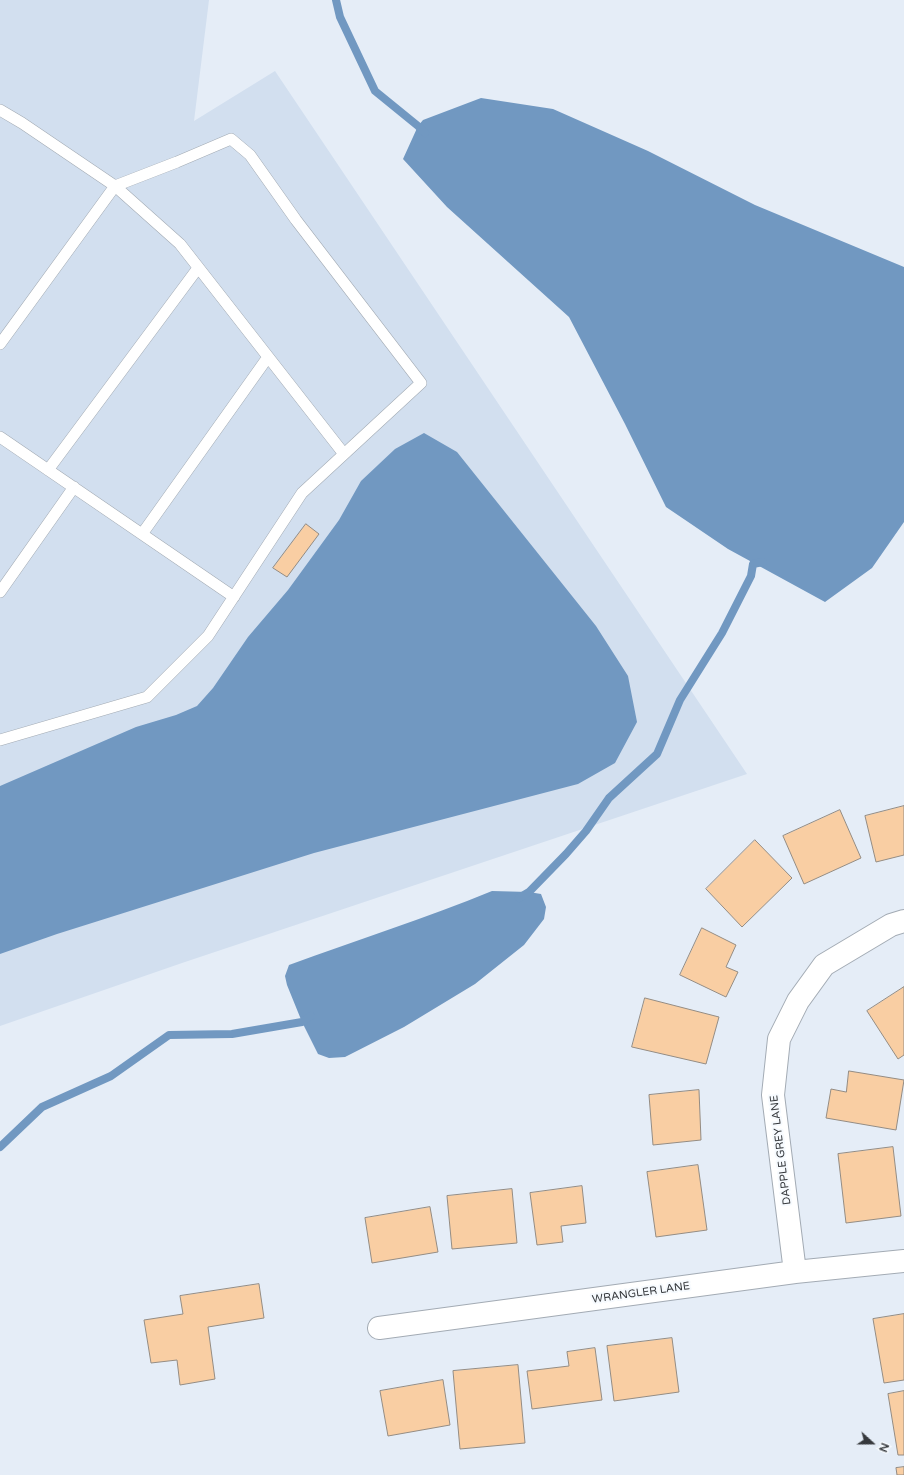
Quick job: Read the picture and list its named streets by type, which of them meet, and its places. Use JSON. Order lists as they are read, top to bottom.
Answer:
{
  "streets": {
    "street": ["DAPPLE GREY LANE", "WRANGLER LANE"]
  },
  "crossings": [
    ["DAPPLE GREY LANE", "WRANGLER LANE"]
  ],
  "north": "right"
}
